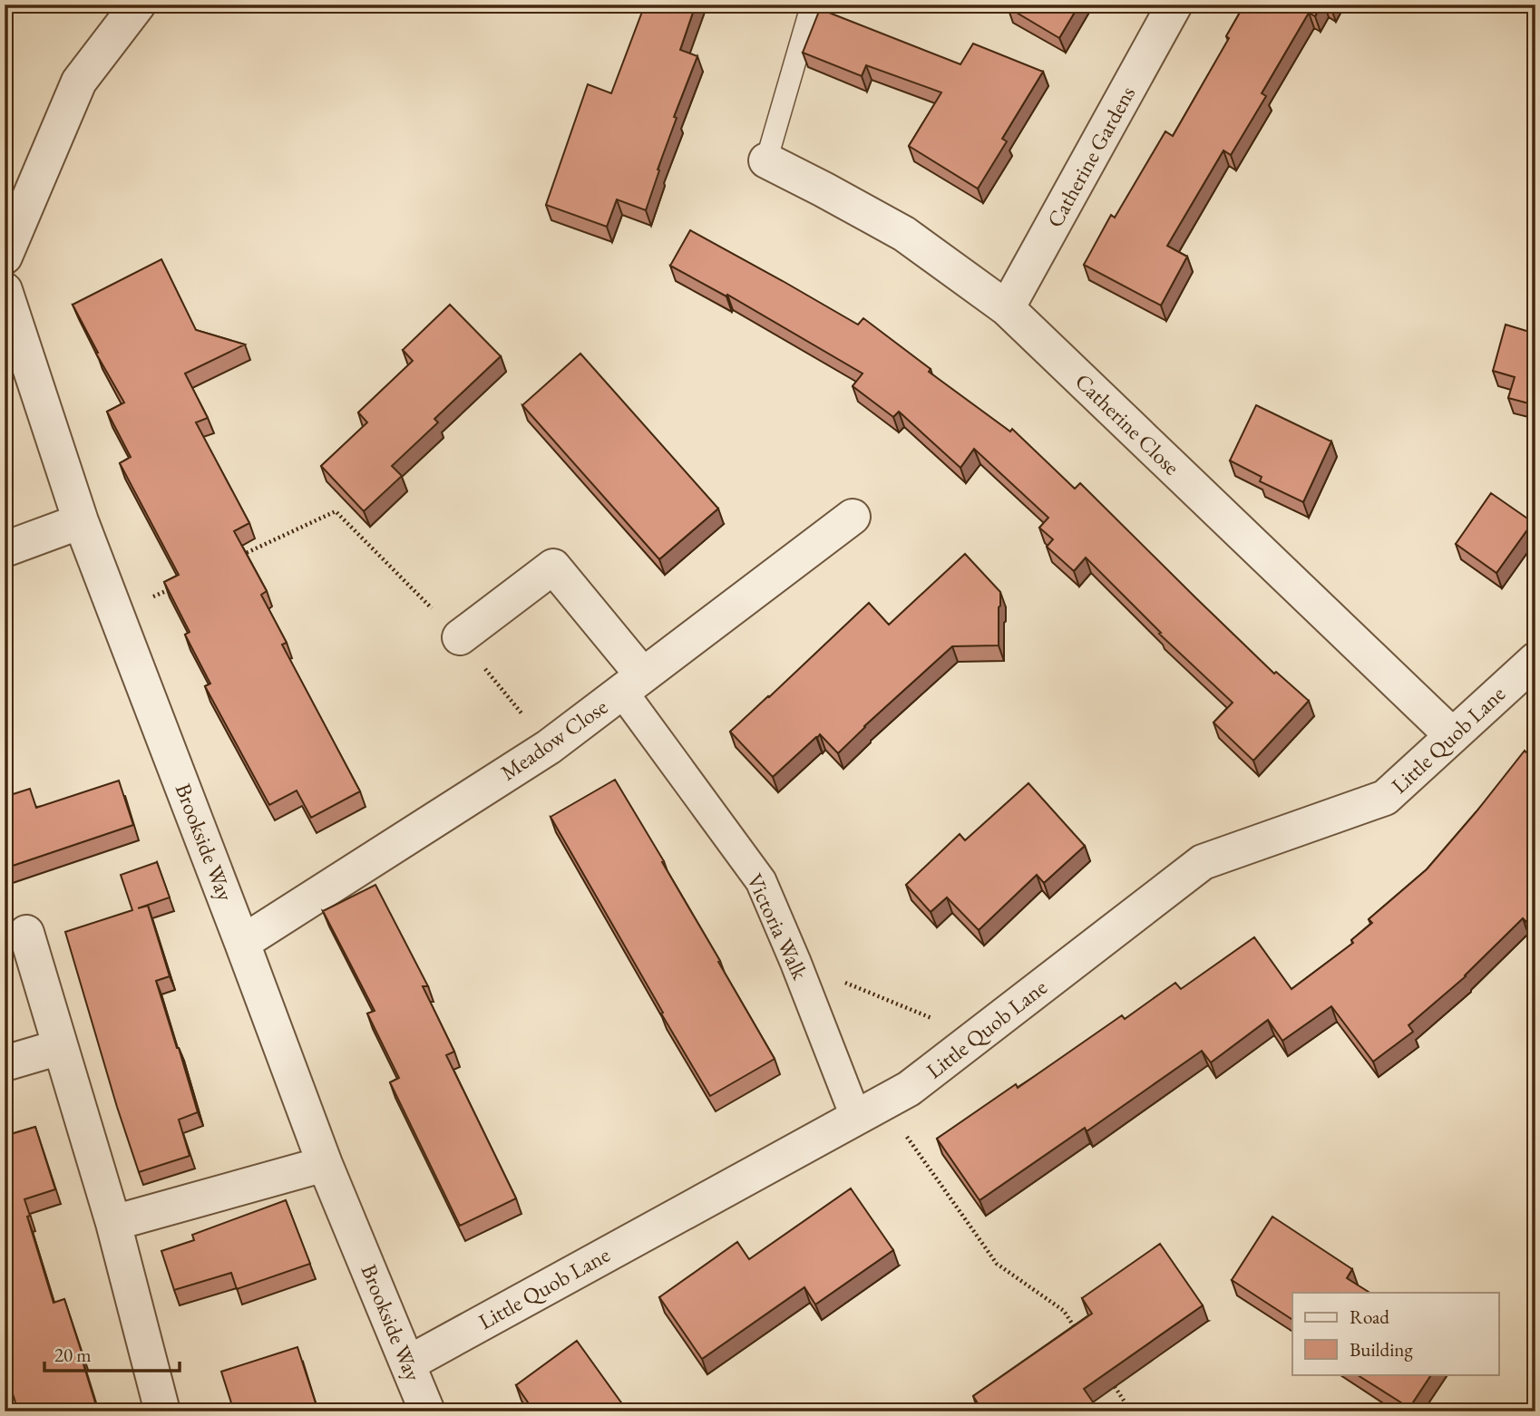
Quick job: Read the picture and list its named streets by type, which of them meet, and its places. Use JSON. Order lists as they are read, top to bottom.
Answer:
{
  "streets": {
    "street": [
      "Catherine Gardens",
      "Catherine Close",
      "Meadow Close",
      "Little Quob Lane",
      "Brookside Way",
      "Victoria Walk"
    ]
  },
  "crossings": [
    ["Catherine Gardens", "Catherine Close"],
    ["Catherine Close", "Little Quob Lane"],
    ["Meadow Close", "Brookside Way"],
    ["Meadow Close", "Victoria Walk"],
    ["Little Quob Lane", "Brookside Way"],
    ["Little Quob Lane", "Victoria Walk"]
  ],
  "legend": ["Road", "Building"],
  "scale_bar": "20 m"
}
